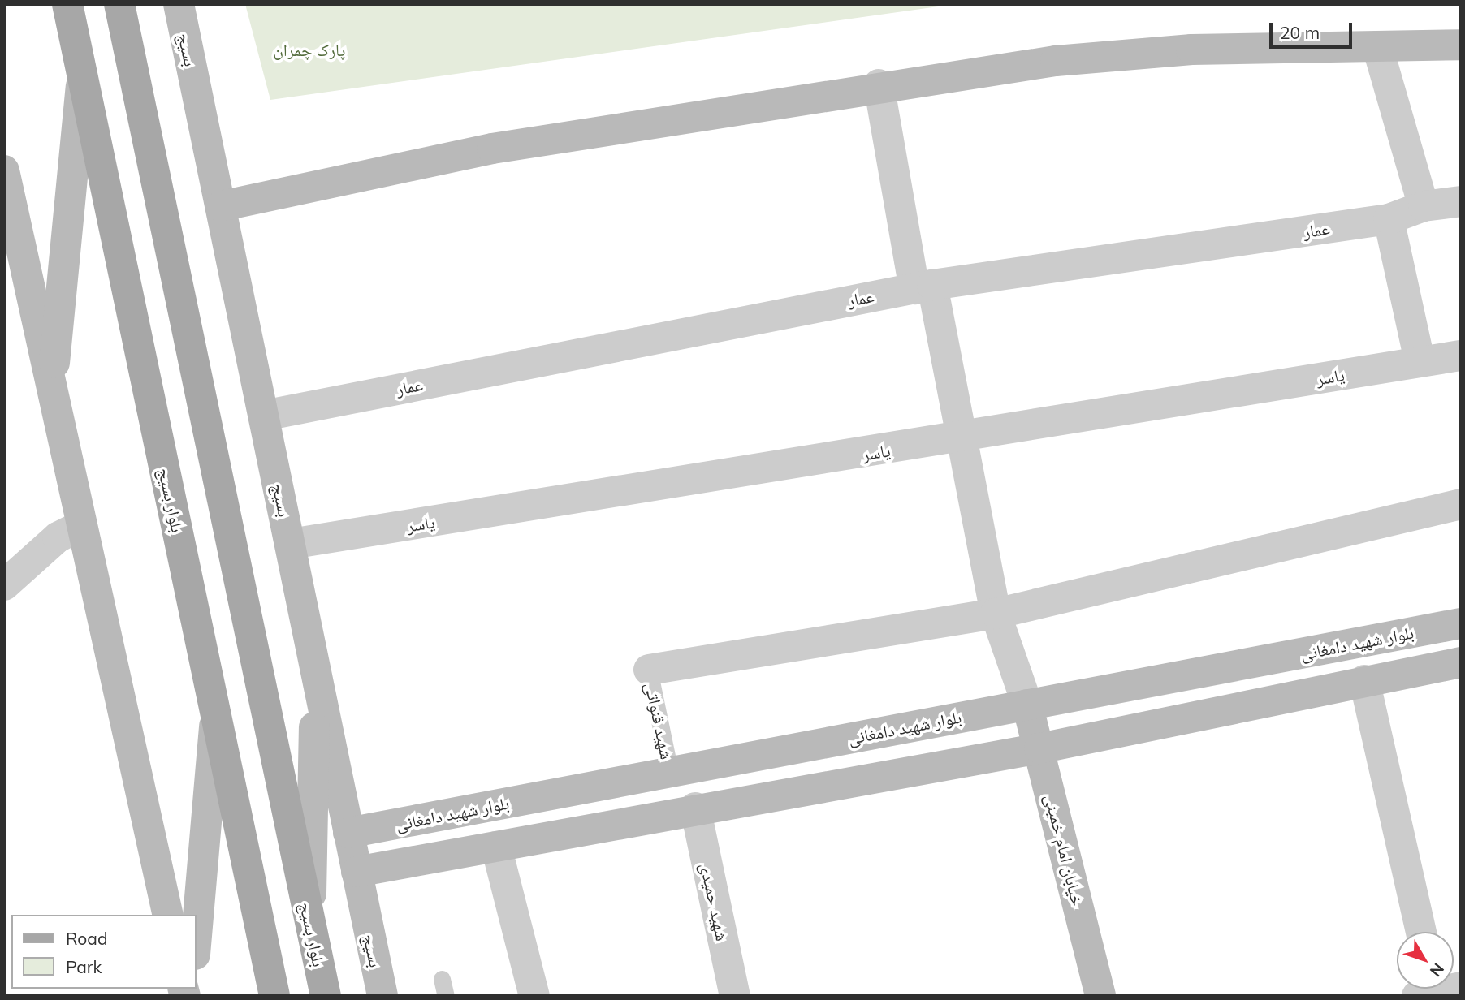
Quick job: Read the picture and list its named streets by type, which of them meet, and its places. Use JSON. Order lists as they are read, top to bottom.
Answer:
{
  "streets": {
    "main road": ["بلوار بسیج"],
    "street": [
      "بسیج",
      "عمار",
      "یاسر",
      "بلوار شهید دامغانی",
      "خیابان امام خمینی",
      "شهید حمیدی"
    ],
    "lane": ["شهید قنواتی"]
  },
  "crossings": [
    ["بسیج", "عمار"],
    ["بسیج", "یاسر"],
    ["بسیج", "بلوار شهید دامغانی"],
    ["بلوار شهید دامغانی", "شهید قنواتی"],
    ["بلوار شهید دامغانی", "خیابان امام خمینی"]
  ],
  "parks": ["پارک چمران"],
  "legend": ["Road", "Park"],
  "scale_bar": "20 m",
  "north": "bottom right"
}
